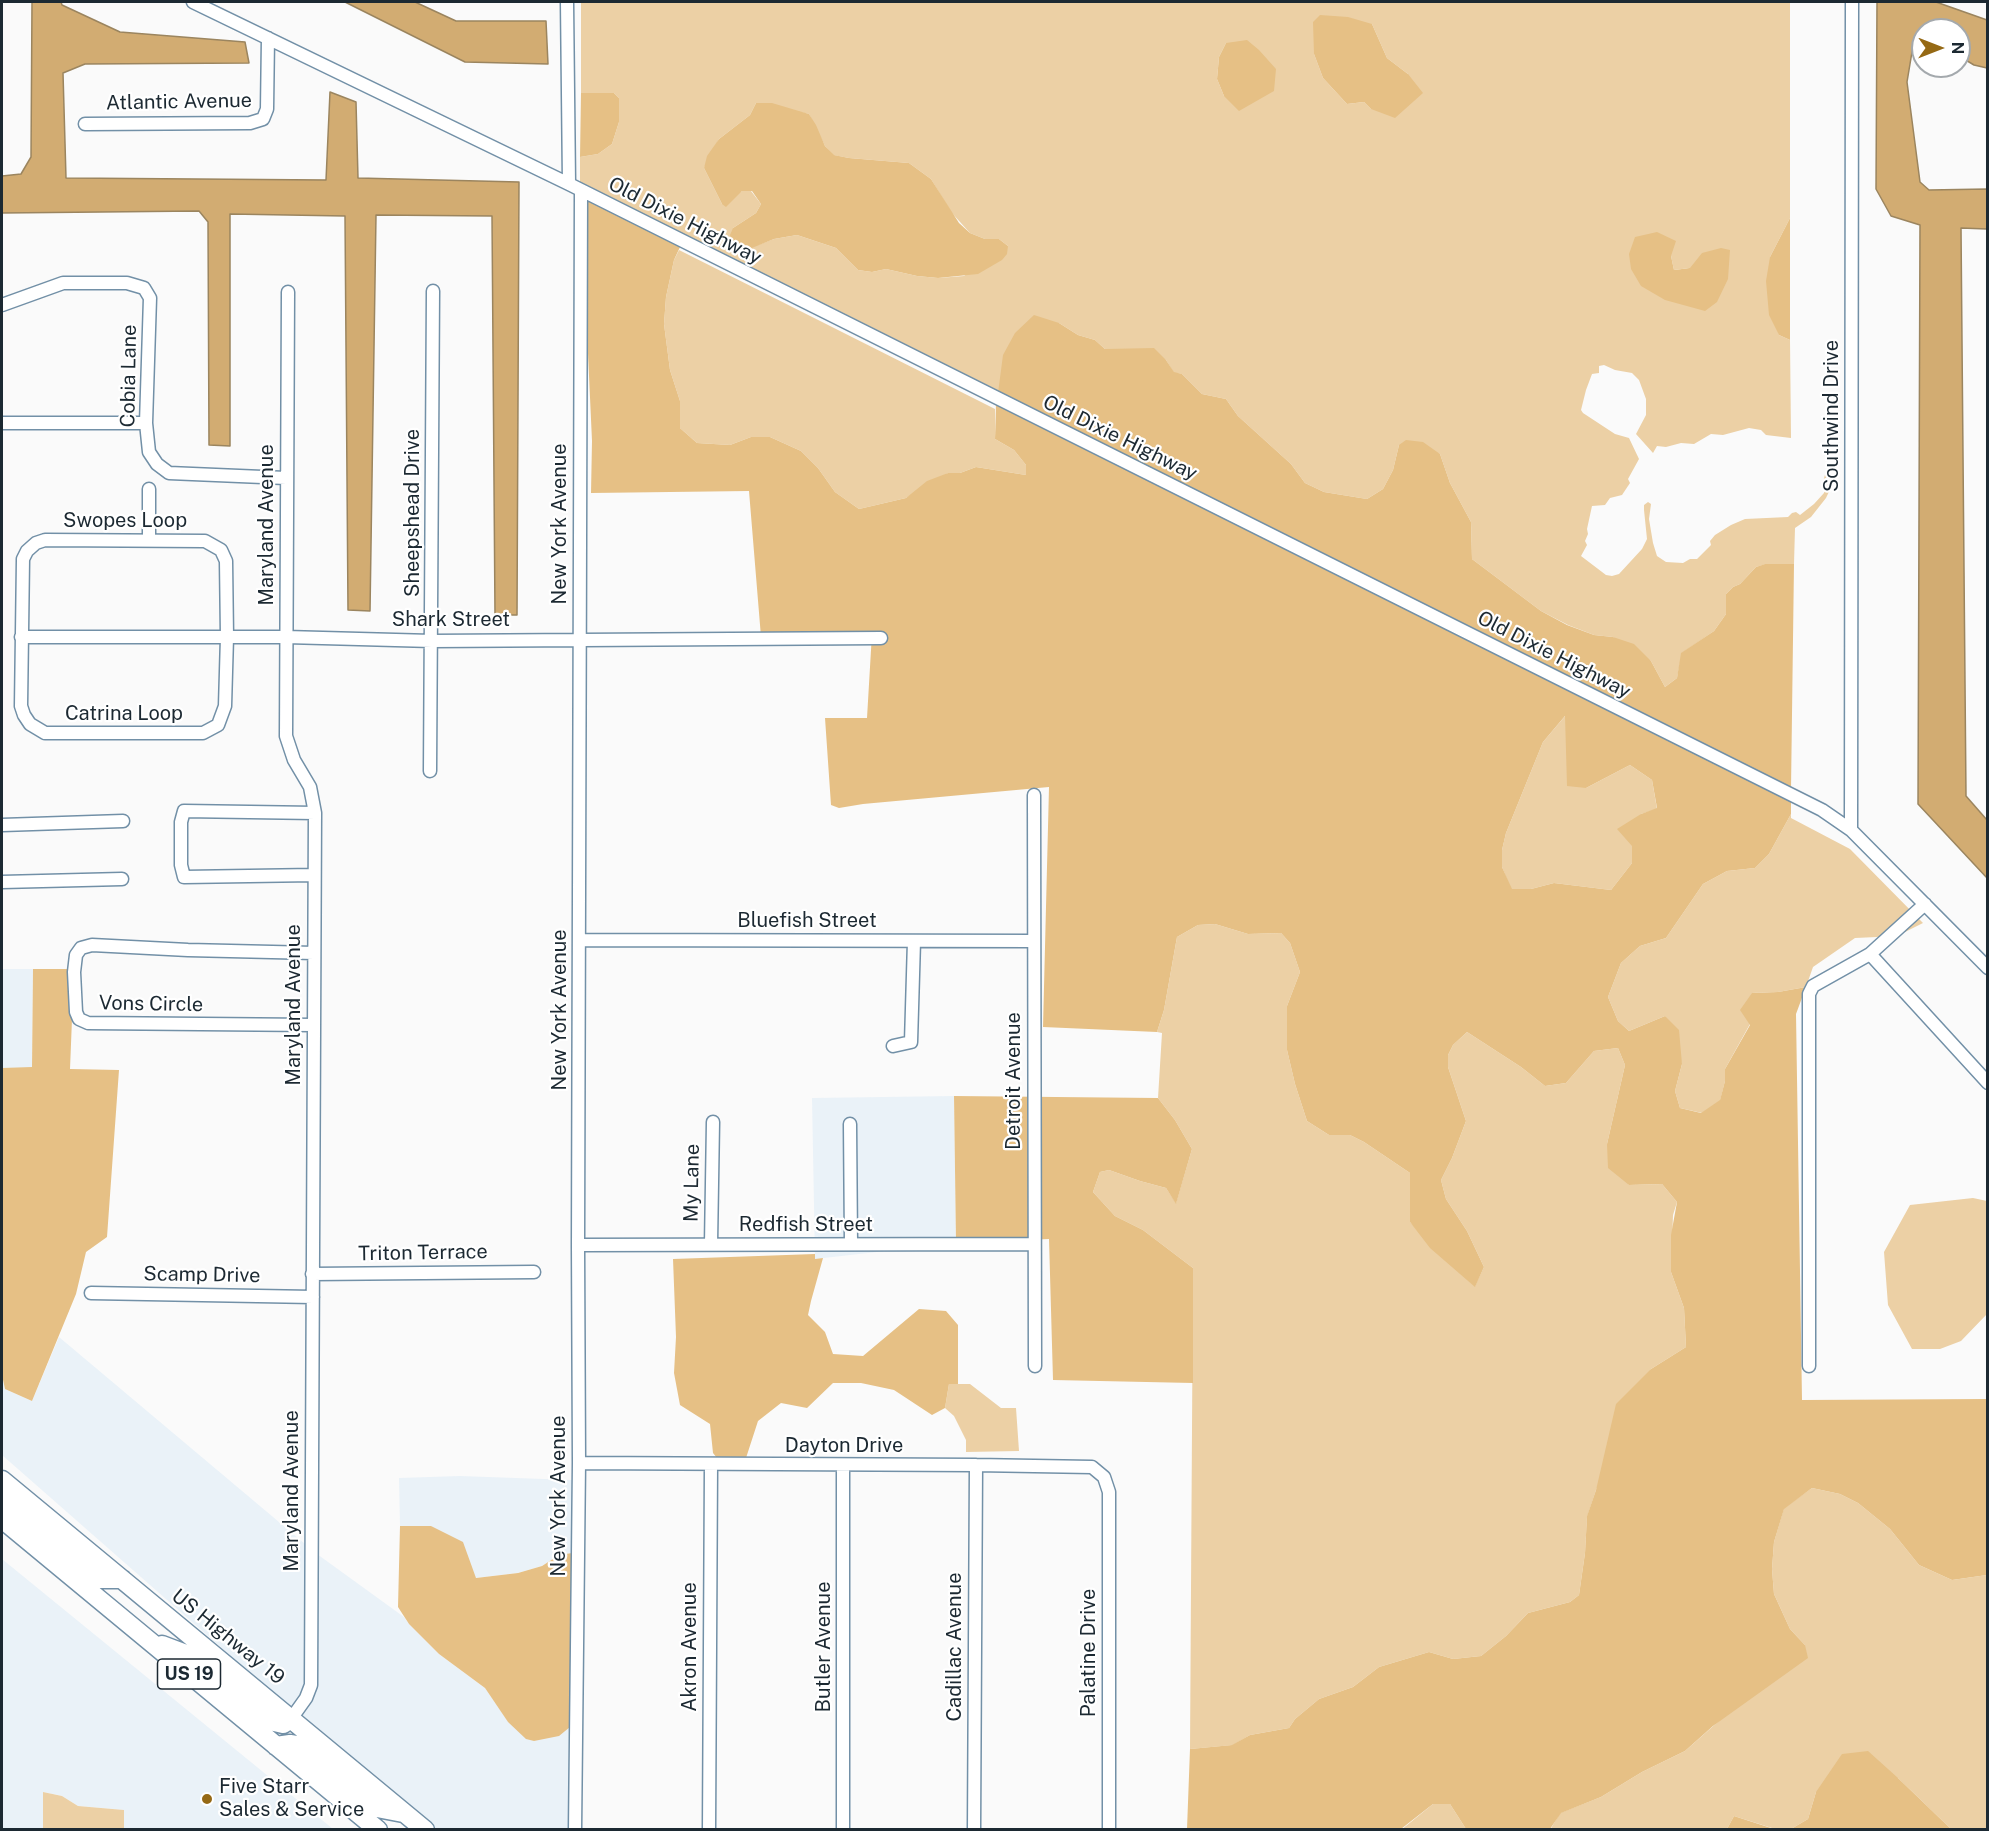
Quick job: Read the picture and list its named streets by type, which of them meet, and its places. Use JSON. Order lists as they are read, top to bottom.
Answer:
{
  "streets": {
    "highway": ["US Highway 19", "US 19"],
    "street": [
      "Atlantic Avenue",
      "Old Dixie Highway",
      "Cobia Lane",
      "Southwind Drive",
      "Sheepshead Drive",
      "Swopes Loop",
      "New York Avenue",
      "Maryland Avenue",
      "Shark Street",
      "Catrina Loop",
      "Bluefish Street",
      "Vons Circle",
      "Detroit Avenue",
      "My Lane",
      "Redfish Street",
      "Triton Terrace",
      "Scamp Drive",
      "Dayton Drive",
      "Akron Avenue",
      "Butler Avenue",
      "Cadillac Avenue",
      "Palatine Drive"
    ]
  },
  "crossings": [
    ["Atlantic Avenue", "Old Dixie Highway"],
    ["Old Dixie Highway", "Southwind Drive"],
    ["Old Dixie Highway", "New York Avenue"],
    ["Cobia Lane", "Maryland Avenue"],
    ["Sheepshead Drive", "Shark Street"],
    ["Swopes Loop", "Shark Street"],
    ["Swopes Loop", "Catrina Loop"],
    ["New York Avenue", "Shark Street"],
    ["New York Avenue", "Bluefish Street"],
    ["New York Avenue", "Redfish Street"],
    ["New York Avenue", "Dayton Drive"],
    ["Maryland Avenue", "Shark Street"],
    ["Maryland Avenue", "Vons Circle"],
    ["Maryland Avenue", "Triton Terrace"],
    ["Maryland Avenue", "Scamp Drive"],
    ["Maryland Avenue", "US Highway 19"],
    ["Shark Street", "Catrina Loop"],
    ["Bluefish Street", "Detroit Avenue"],
    ["Detroit Avenue", "Redfish Street"],
    ["My Lane", "Redfish Street"],
    ["Dayton Drive", "Akron Avenue"],
    ["Dayton Drive", "Butler Avenue"],
    ["Dayton Drive", "Cadillac Avenue"],
    ["Dayton Drive", "Palatine Drive"]
  ],
  "places": ["Five Starr Sales & Service"],
  "north": "right"
}
